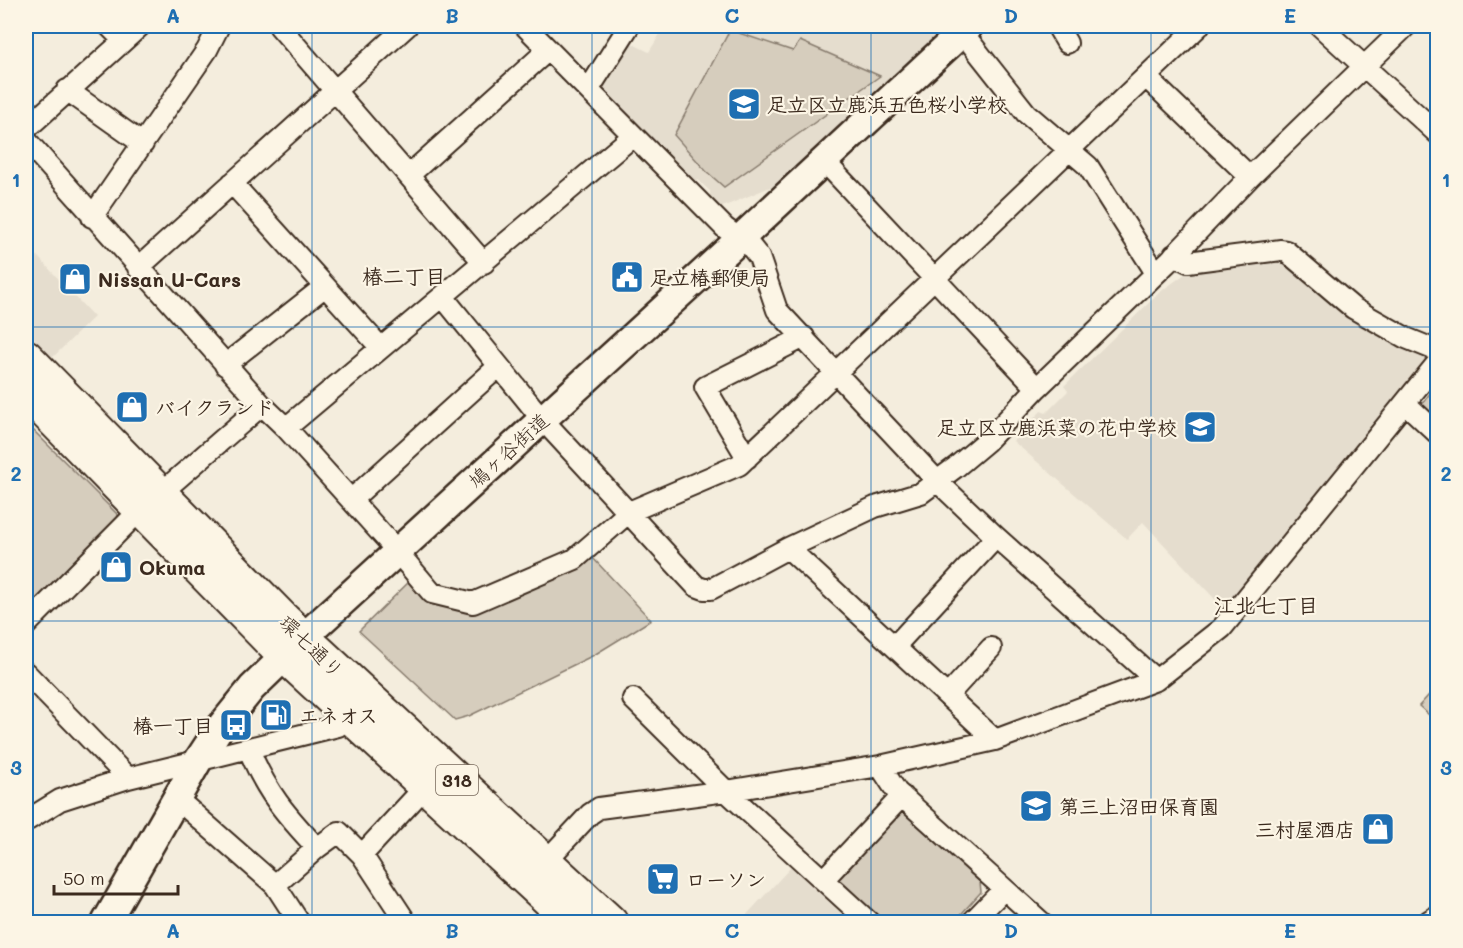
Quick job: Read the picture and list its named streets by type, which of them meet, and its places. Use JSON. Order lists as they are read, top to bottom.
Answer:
{
  "streets": {
    "main road": ["鳩ヶ谷街道", "環七通り", "318"]
  },
  "crossings": [
    ["鳩ヶ谷街道", "環七通り"]
  ],
  "districts": ["椿二丁目", "江北七丁目"],
  "places": {
    "school or university": ["足立区立鹿浜五色桜小学校", "足立区立鹿浜菜の花中学校", "第三上沼田保育園"],
    "public building": ["足立椿郵便局"],
    "shop": [
      "Nissan U-Cars",
      "バイクランド",
      "Okuma",
      "三村屋酒店"
    ],
    "fuel station": ["エネオス"],
    "bus stop": ["椿一丁目"],
    "supermarket": ["ローソン"]
  },
  "scale_bar": "50 m",
  "grid": {
    "columns": [
      "A",
      "B",
      "C",
      "D",
      "E"
    ],
    "rows": ["1", "2", "3"]
  }
}
